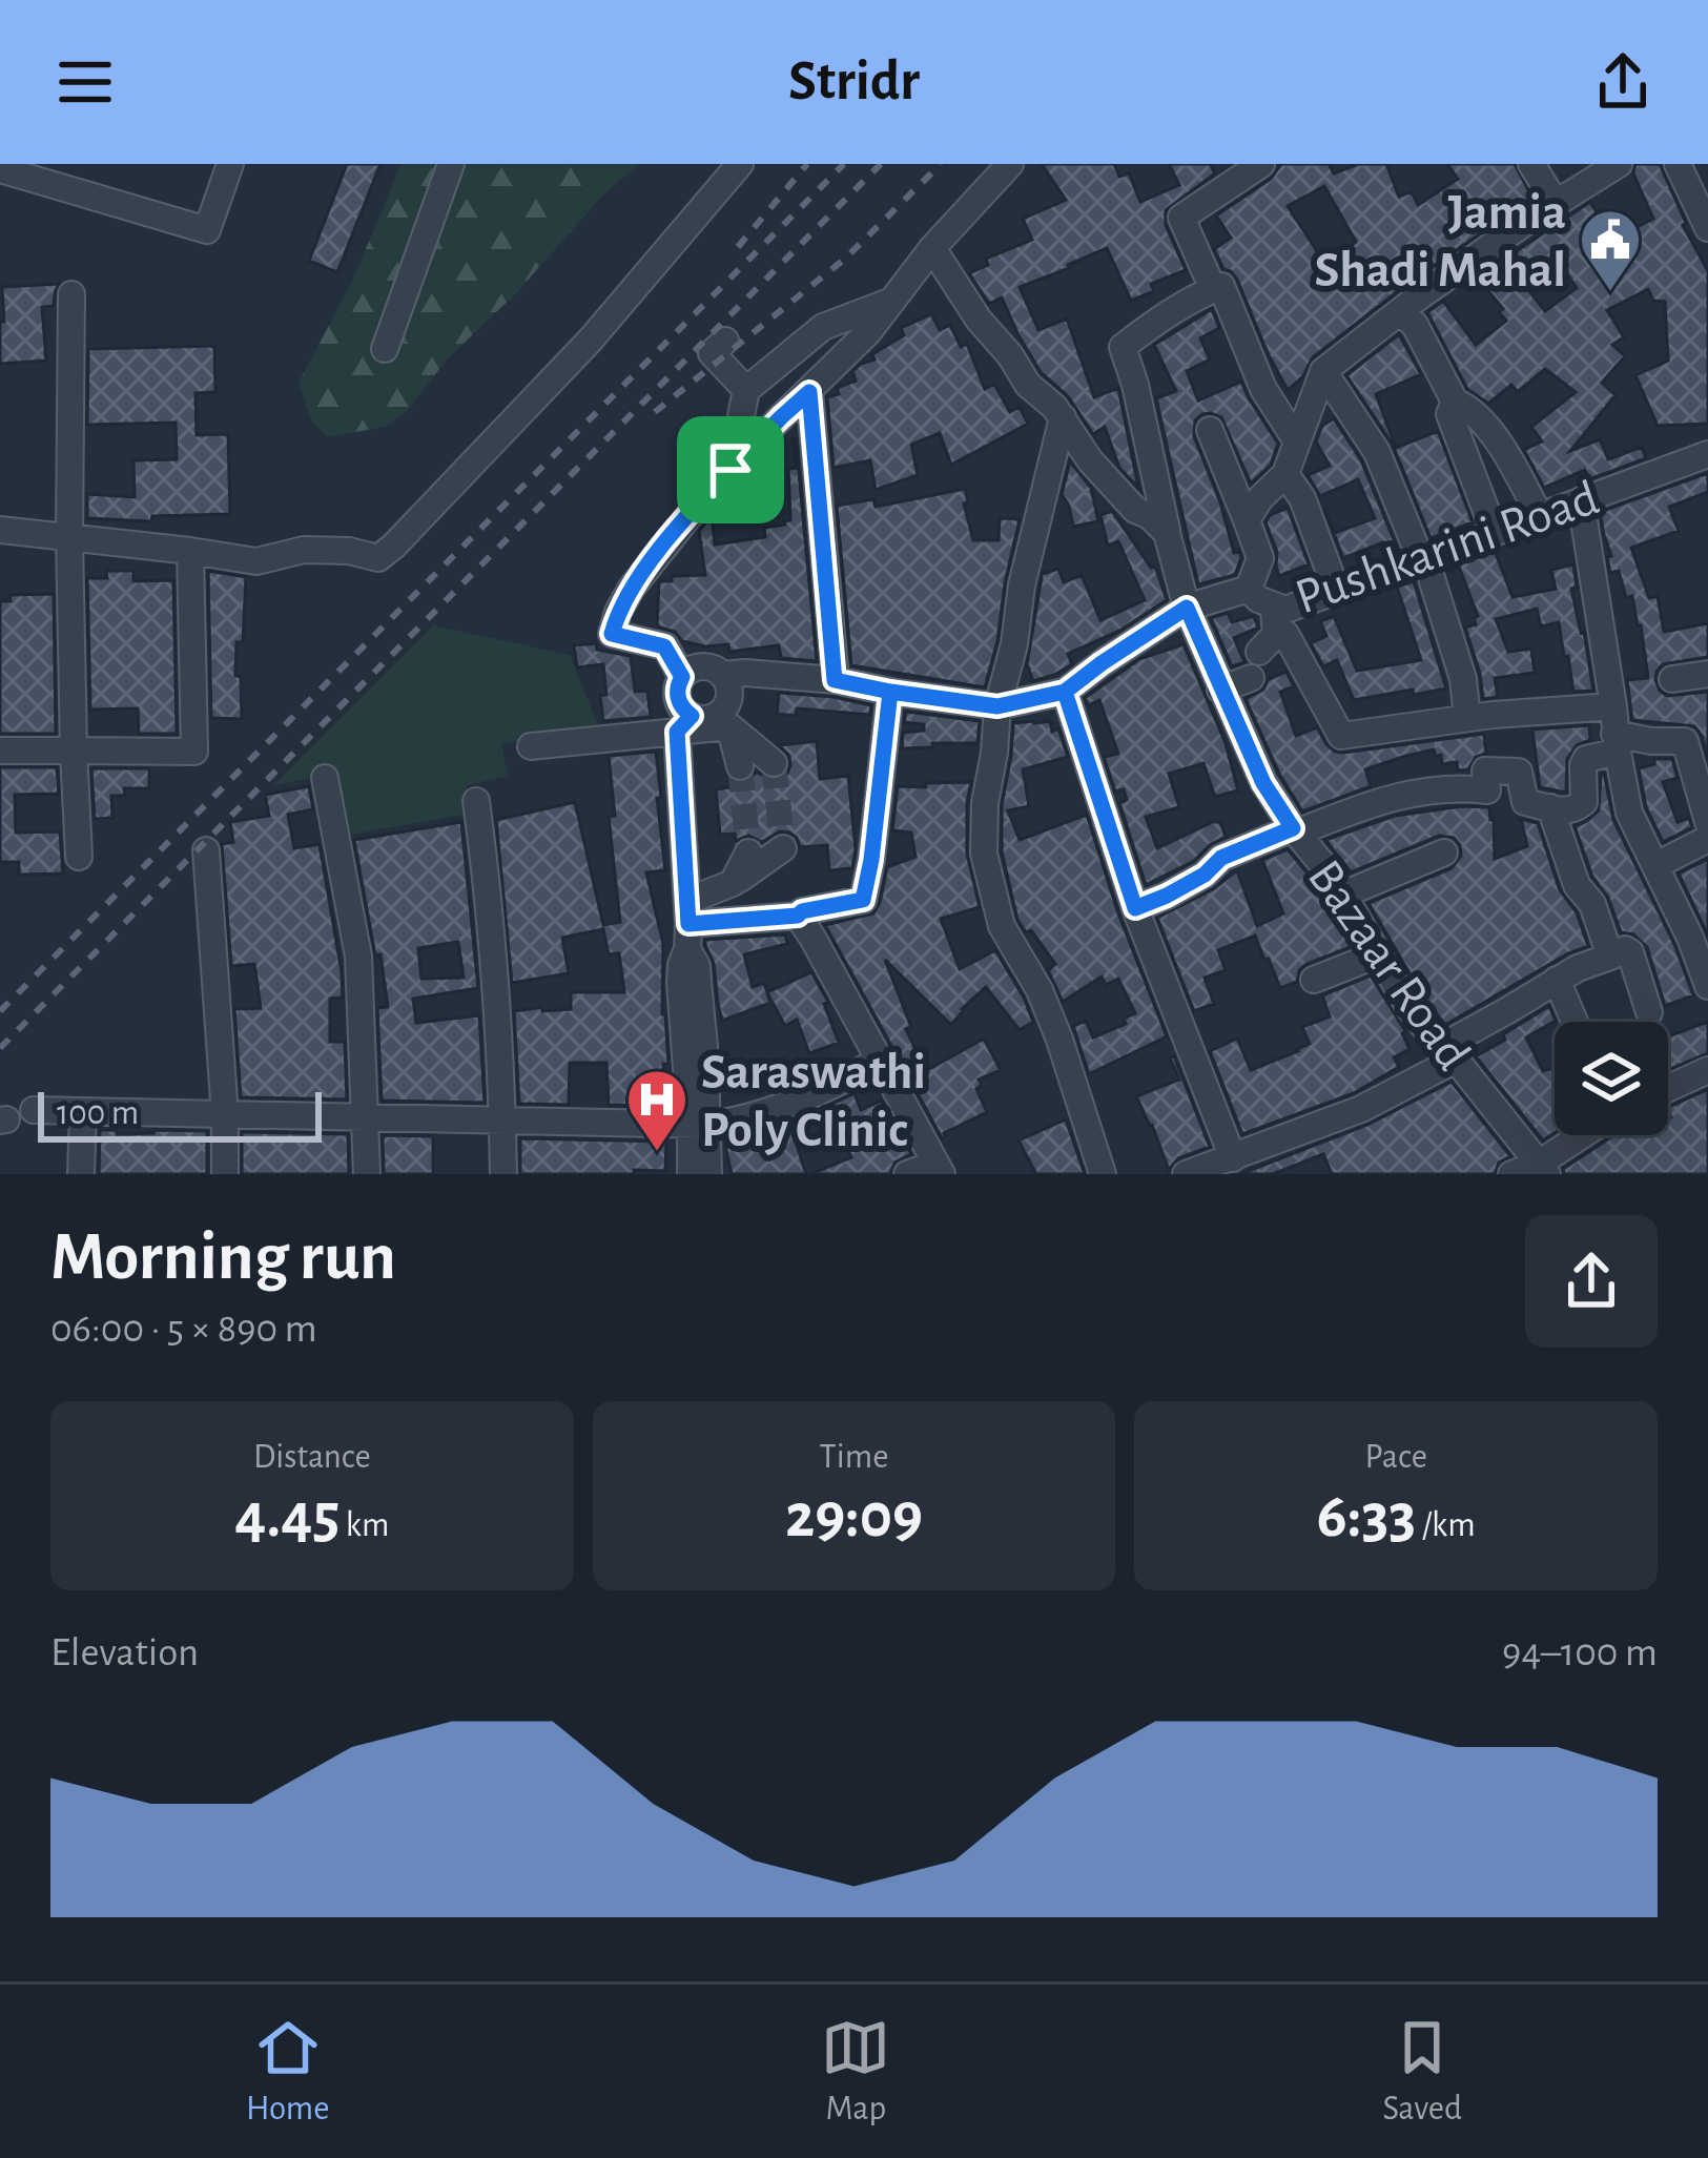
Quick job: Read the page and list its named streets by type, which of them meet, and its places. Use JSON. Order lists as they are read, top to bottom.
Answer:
{
  "streets": {
    "street": ["Pushkarini Road", "Bazaar Road"]
  },
  "crossings": [
    ["Pushkarini Road", "Bazaar Road"]
  ],
  "places": {
    "public building": ["Jamia Shadi Mahal"],
    "hospital": ["Saraswathi Poly Clinic"]
  },
  "scale_bar": "100 m",
  "page": {
    "header": "Stridr",
    "scale": "100 m",
    "heading": ["Morning run", "06:00 · 5 × 890 m"],
    "stats": [
      ["Distance", "4.45 km"],
      ["Time", "29:09"],
      ["Pace", "6:33 /km"]
    ],
    "chart": ["Elevation", "94–100 m"],
    "tabs": ["Home", "Map", "Saved"]
  }
}
